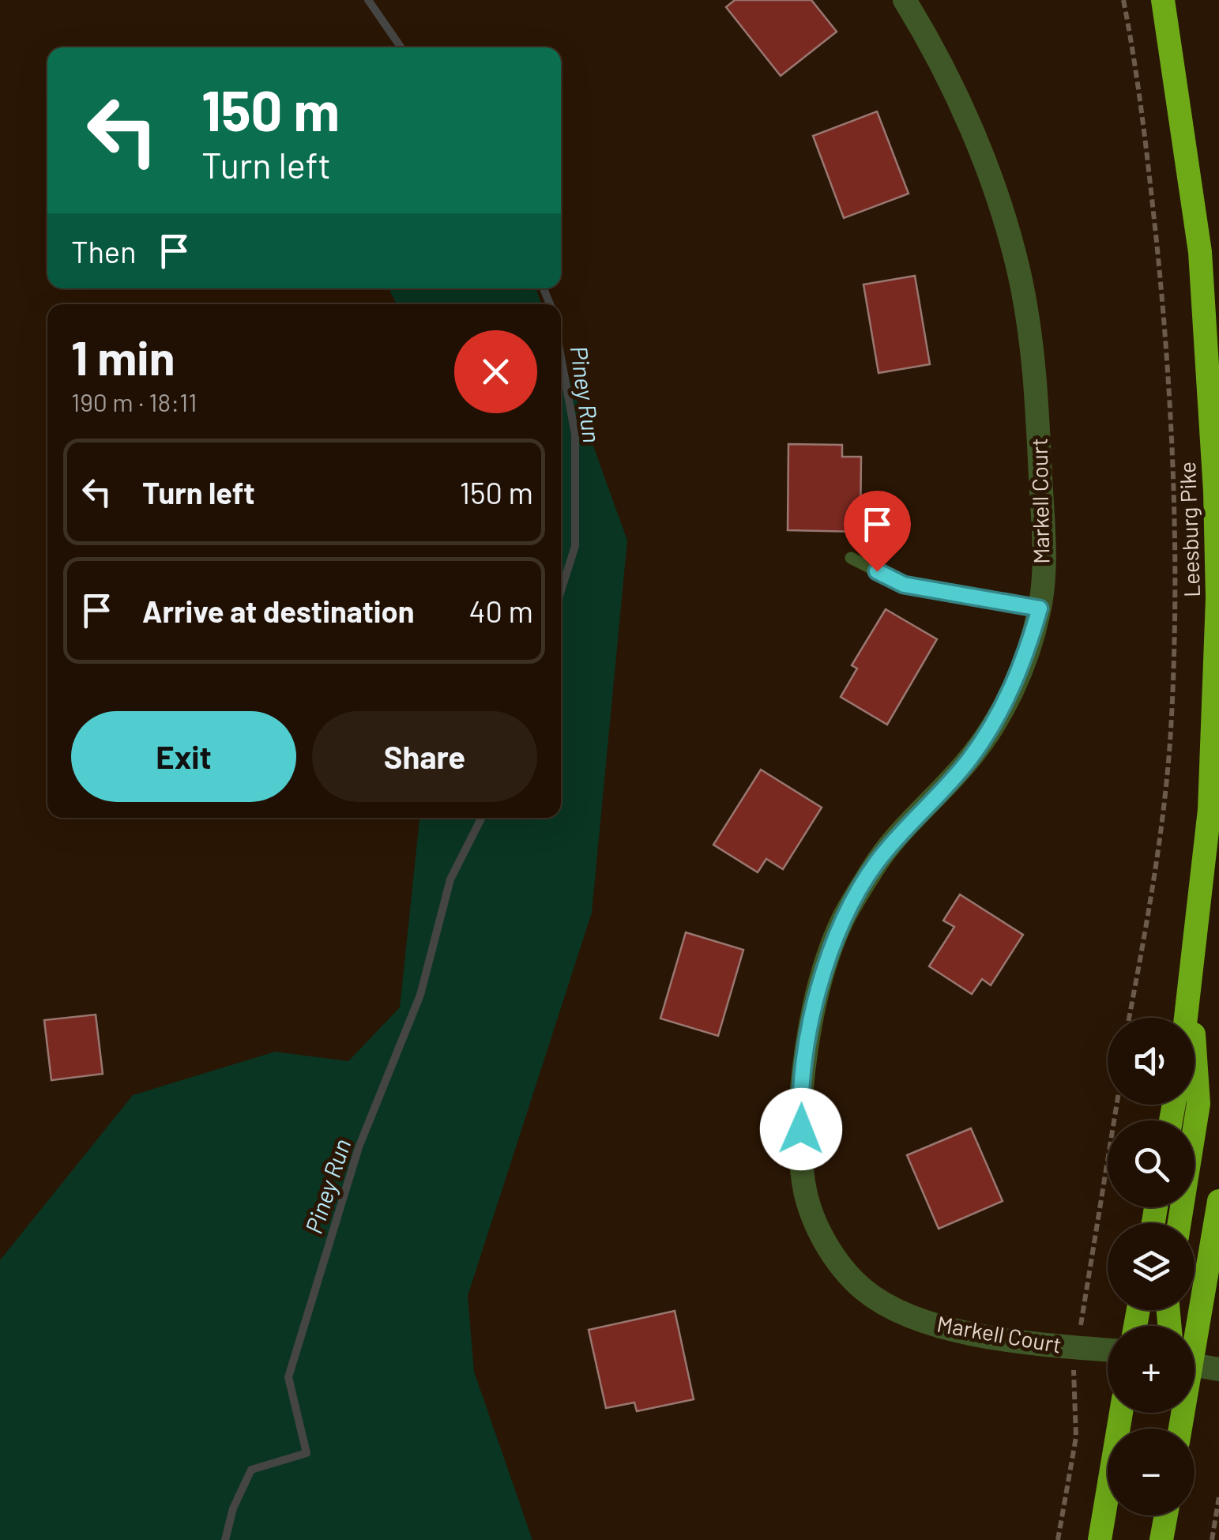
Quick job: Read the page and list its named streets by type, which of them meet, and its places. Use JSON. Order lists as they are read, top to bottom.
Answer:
{
  "streets": {
    "highway": ["Leesburg Pike"],
    "street": ["Markell Court"]
  },
  "water": ["Piney Run"],
  "page": {
    "turn": ["150 m", "Turn left"],
    "then": "Then",
    "heading": ["1 min", "190 m · 18:11"],
    "list": [
      {
        "name": "Turn left",
        "value": "150 m"
      },
      {
        "name": "Arrive at destination",
        "value": "40 m"
      }
    ],
    "buttons": ["Exit", "Share"],
    "map_buttons": ["+", "−"]
  }
}
